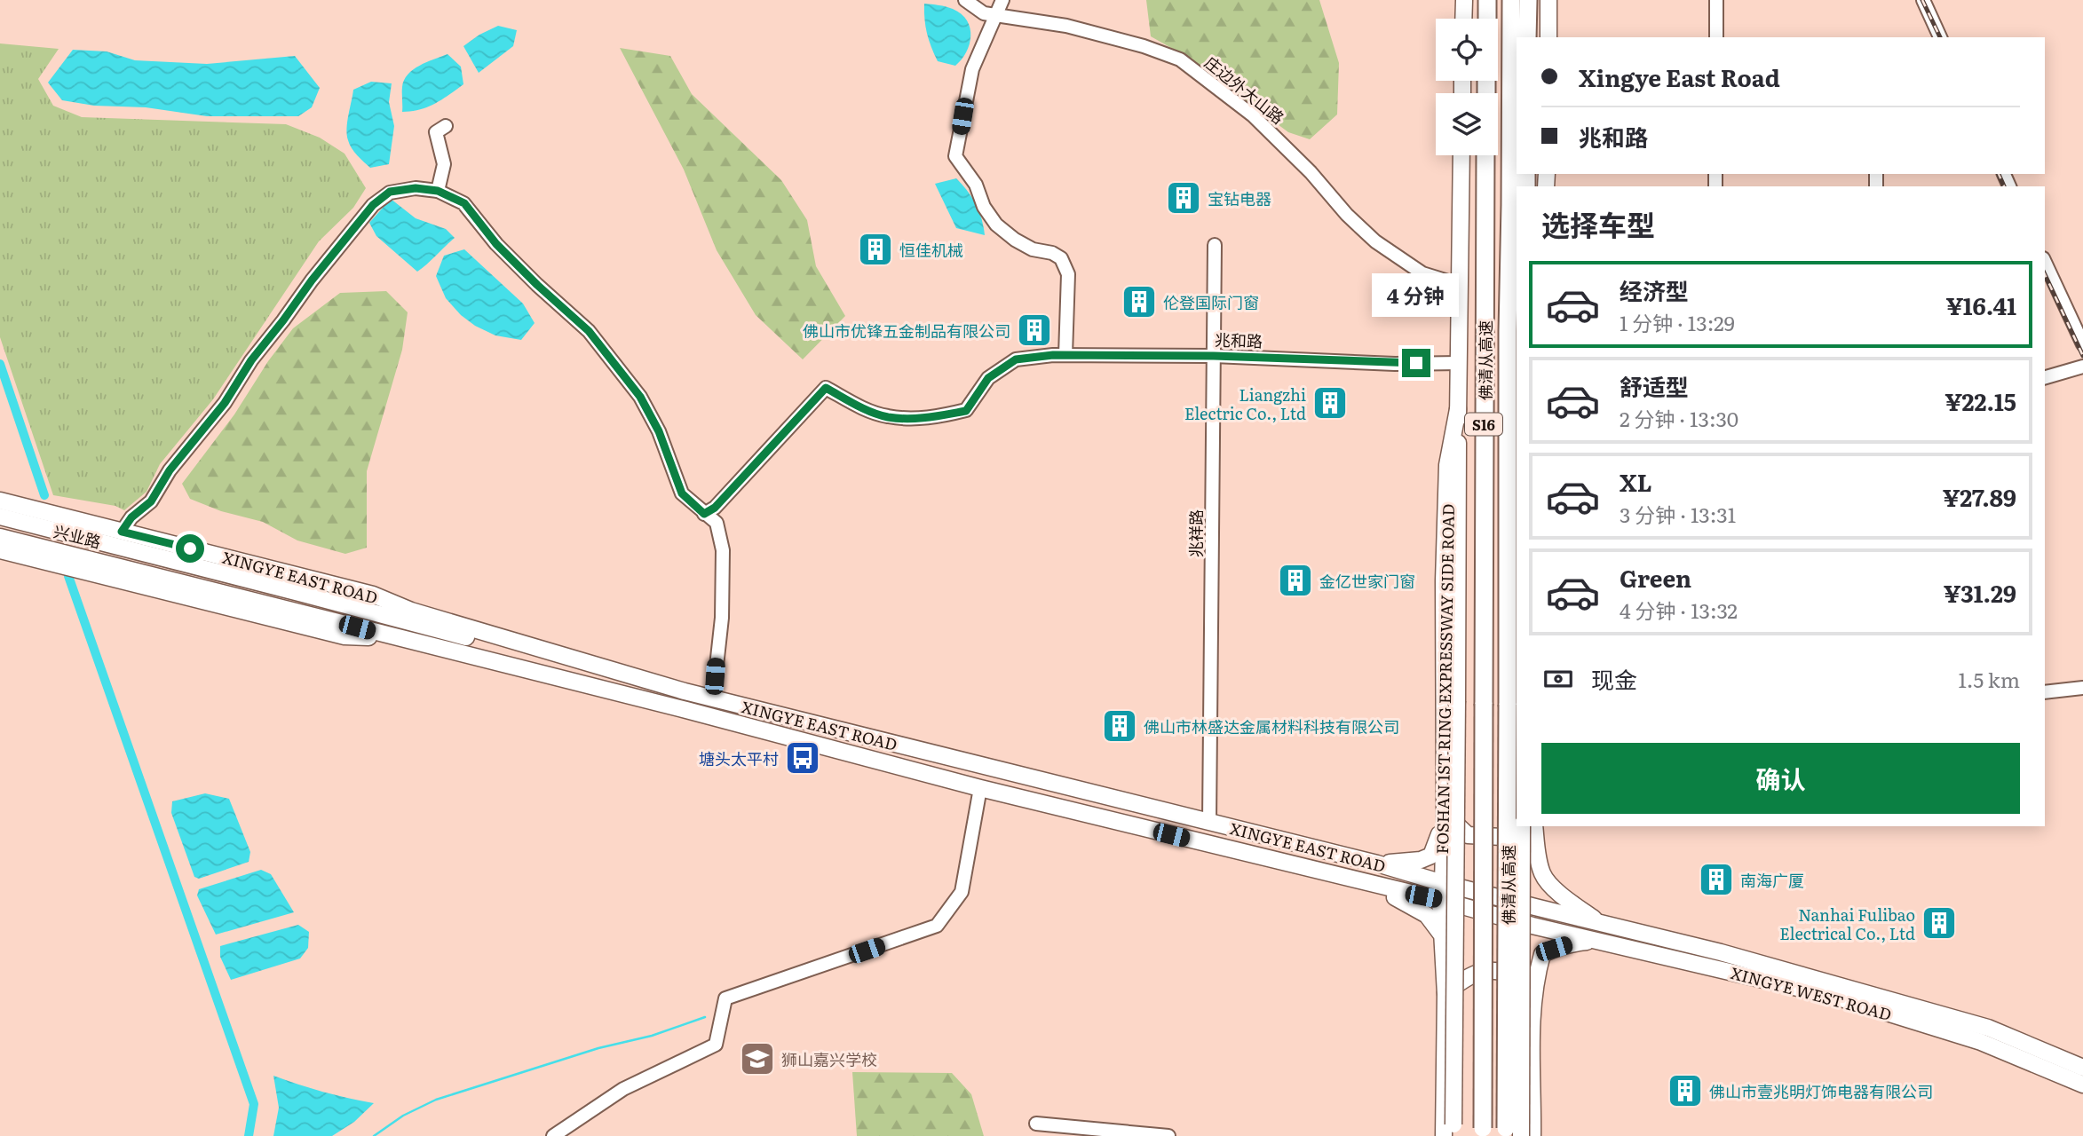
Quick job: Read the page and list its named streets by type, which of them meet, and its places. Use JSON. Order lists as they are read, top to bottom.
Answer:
{
  "streets": {
    "highway": ["佛清从高速", "S16"],
    "main road": [
      "兴业路",
      "XINGYE EAST ROAD",
      "FOSHAN 1ST RING EXPRESSWAY SIDE ROAD",
      "XINGYE WEST ROAD"
    ],
    "street": ["庄边外大山路", "兆和路", "兆祥路"]
  },
  "crossings": [
    ["庄边外大山路", "FOSHAN 1ST RING EXPRESSWAY SIDE ROAD"],
    ["兆和路", "兆祥路"],
    ["兆和路", "FOSHAN 1ST RING EXPRESSWAY SIDE ROAD"],
    ["兆祥路", "XINGYE EAST ROAD"],
    ["兴业路", "XINGYE EAST ROAD"],
    ["XINGYE EAST ROAD", "FOSHAN 1ST RING EXPRESSWAY SIDE ROAD"],
    ["XINGYE EAST ROAD", "XINGYE WEST ROAD"]
  ],
  "places": {
    "building": [
      "宝钻电器",
      "恒佳机械",
      "伦登国际门窗",
      "佛山市优锋五金制品有限公司",
      "Liangzhi Electric Co., Ltd",
      "金亿世家门窗",
      "佛山市林盛达金属材料科技有限公司",
      "南海广厦",
      "Nanhai Fulibao Electrical Co., Ltd",
      "佛山市壹兆明灯饰电器有限公司"
    ],
    "bus stop": ["塘头太平村"],
    "school or university": ["狮山嘉兴学校"]
  },
  "page": {
    "banner": ["Xingye East Road", "兆和路"],
    "heading": "选择车型",
    "list": [
      {
        "name": "经济型",
        "note": "1 分钟 · 13:29",
        "value": "¥16.41"
      },
      {
        "name": "舒适型",
        "note": "2 分钟 · 13:30",
        "value": "¥22.15"
      },
      {
        "name": "XL",
        "note": "3 分钟 · 13:31",
        "value": "¥27.89"
      },
      {
        "name": "Green",
        "note": "4 分钟 · 13:32",
        "value": "¥31.29"
      }
    ],
    "bubble": "4 分钟",
    "pay": ["现金", "1.5 km"],
    "buttons": "确认"
  }
}
